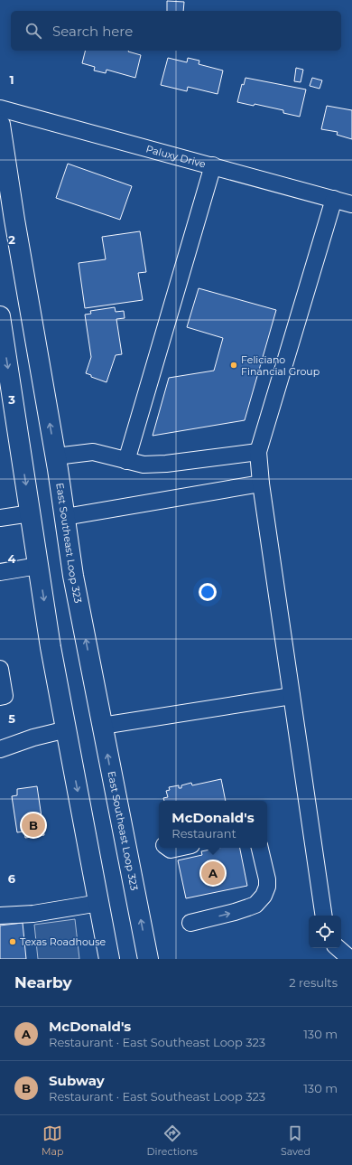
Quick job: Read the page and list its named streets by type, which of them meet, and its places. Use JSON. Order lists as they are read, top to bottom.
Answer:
{
  "streets": {
    "highway": ["East Southeast Loop 323"],
    "street": ["Paluxy Drive"]
  },
  "places": ["Feliciano Financial Group", "Texas Roadhouse"],
  "page": {
    "search": "Search here",
    "popup": ["McDonald's", "Restaurant"],
    "pins": ["B", "A"],
    "heading": ["Nearby", "2 results"],
    "list": [
      {
        "mark": "A",
        "name": "McDonald's",
        "note": "Restaurant · East Southeast Loop 323",
        "value": "130 m"
      },
      {
        "mark": "B",
        "name": "Subway",
        "note": "Restaurant · East Southeast Loop 323",
        "value": "130 m"
      }
    ],
    "nav": ["Map", "Directions", "Saved"]
  },
  "grid": {
    "rows": [
      "1",
      "2",
      "3",
      "4",
      "5",
      "6"
    ]
  }
}
